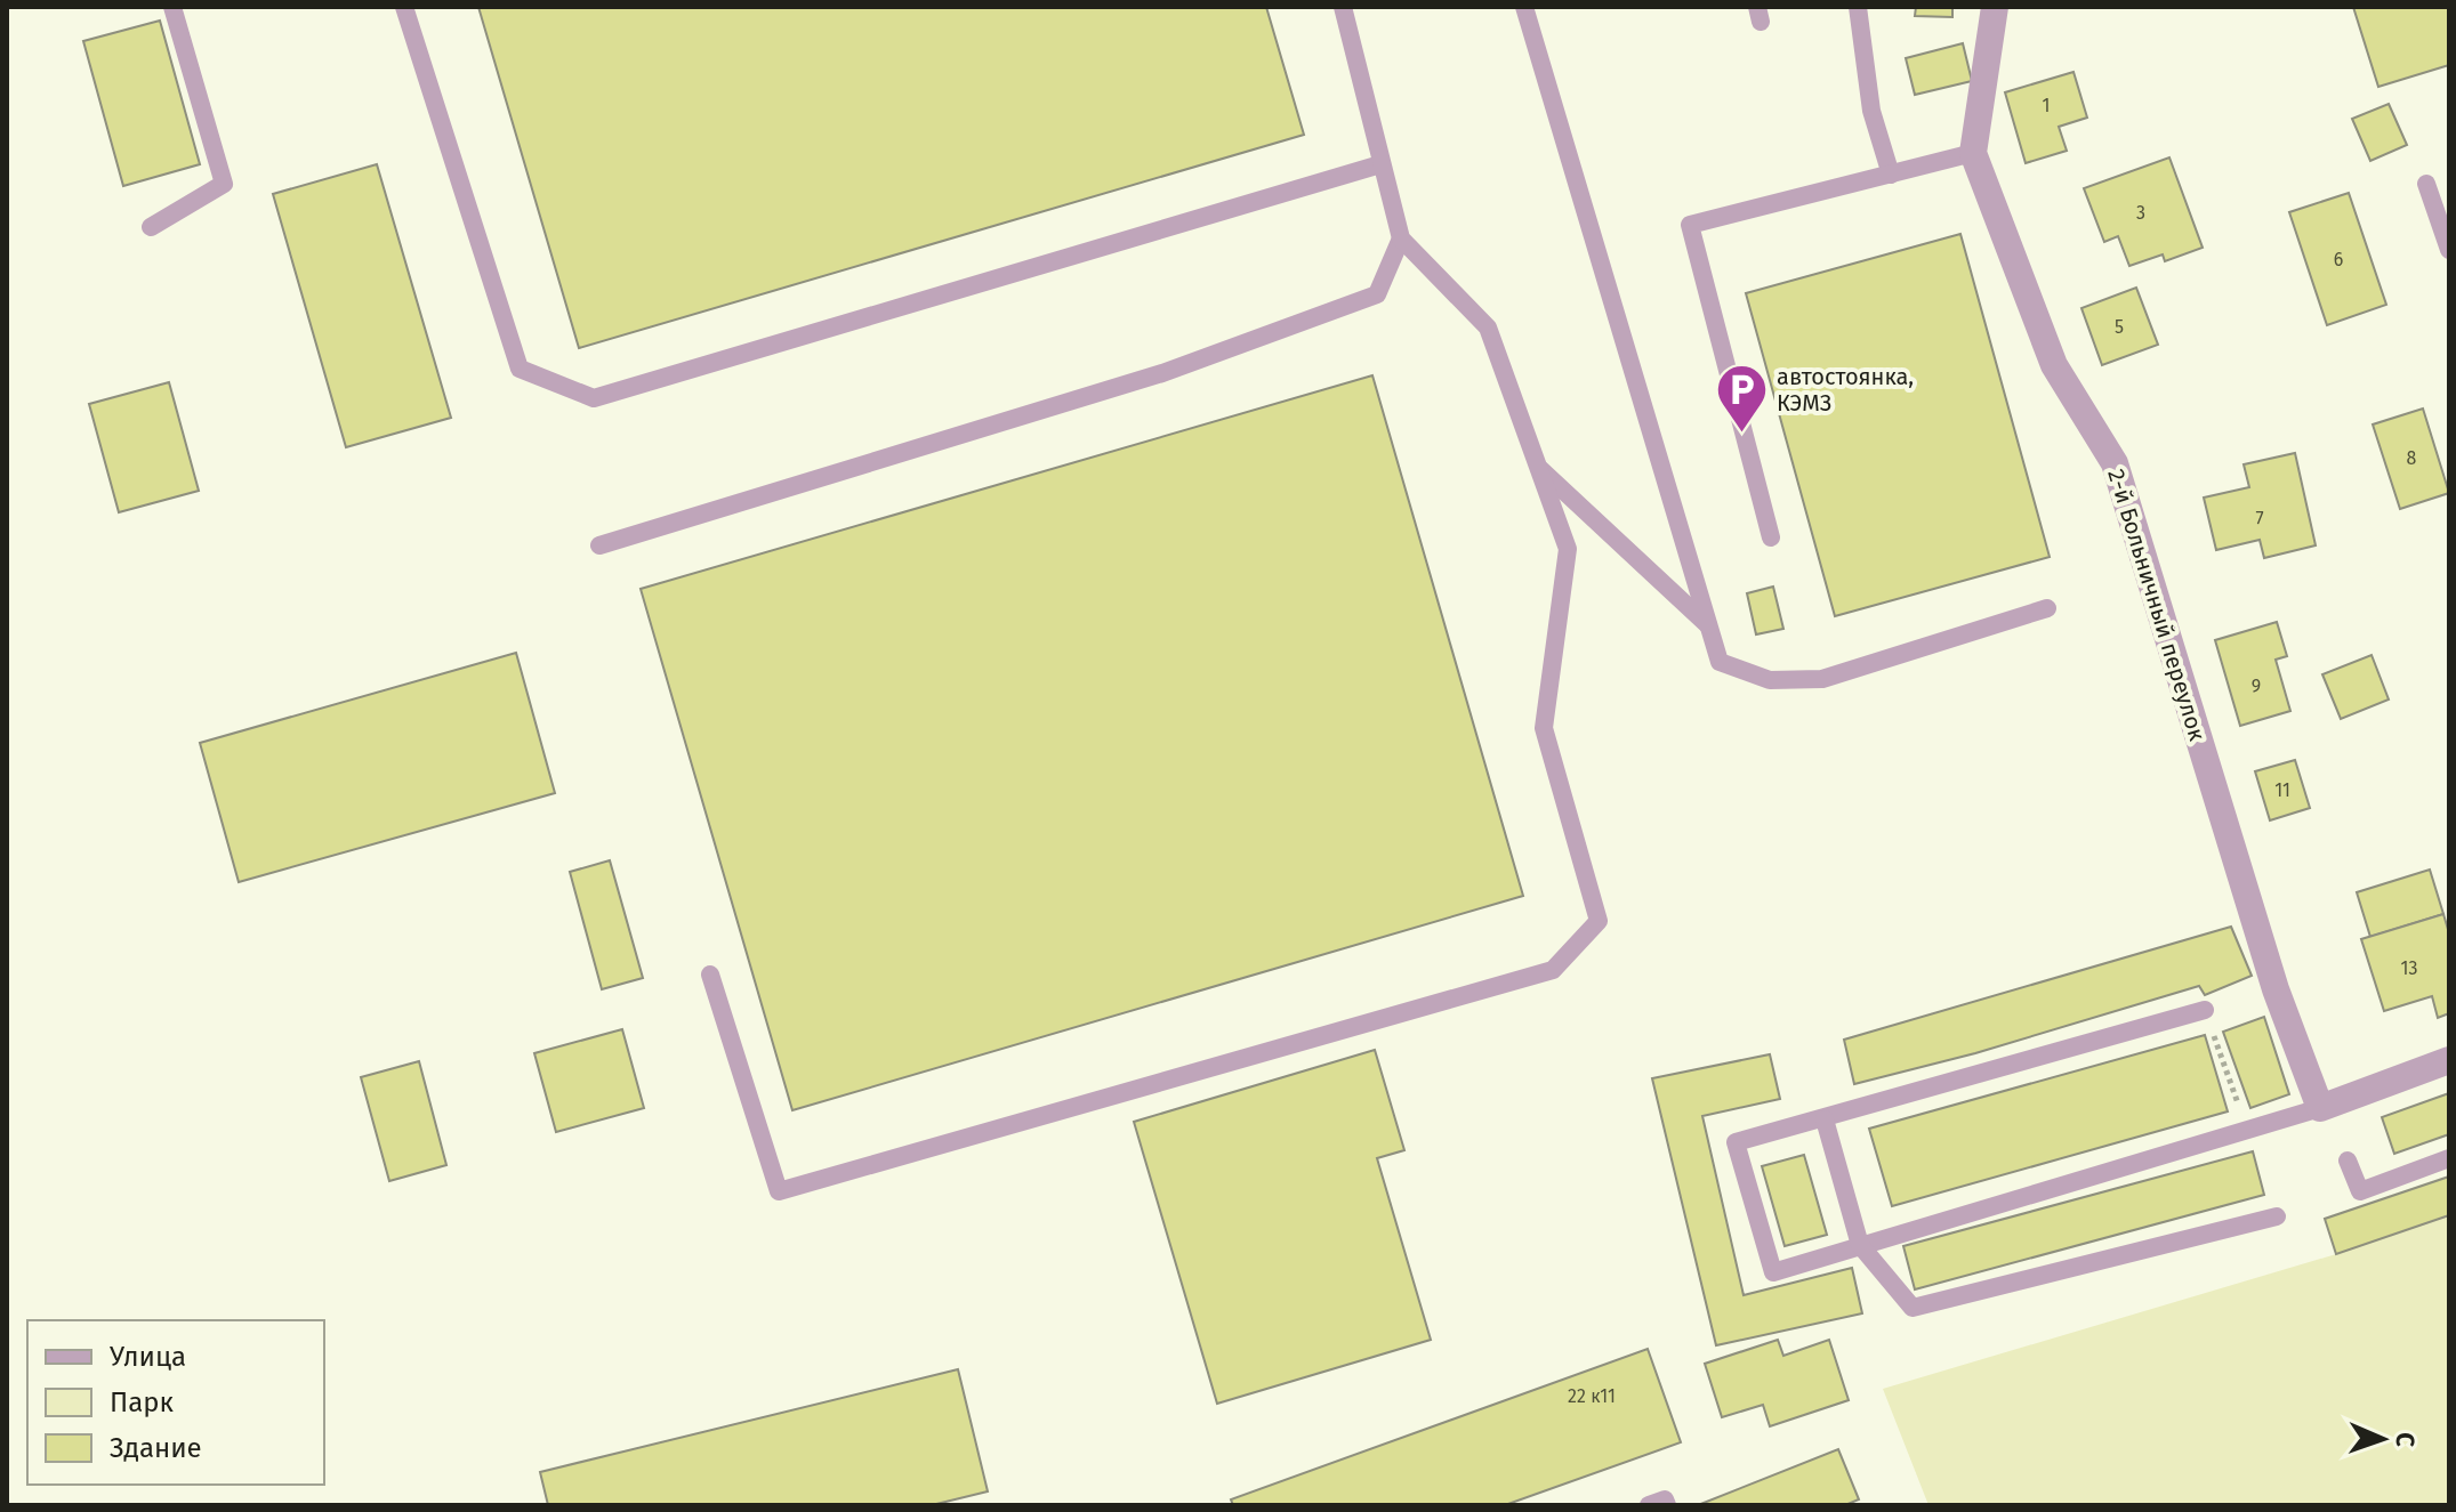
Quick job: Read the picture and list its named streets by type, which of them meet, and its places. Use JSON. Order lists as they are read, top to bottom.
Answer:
{
  "streets": {
    "street": ["2-й Больничный переулок"]
  },
  "places": {
    "parking": ["автостоянка, КЭМЗ"]
  },
  "house_numbers": [
    "1",
    "3",
    "6",
    "5",
    "8",
    "7",
    "9",
    "11",
    "13",
    "22 к11"
  ],
  "legend": ["Улица", "Парк", "Здание"],
  "north": "right"
}
